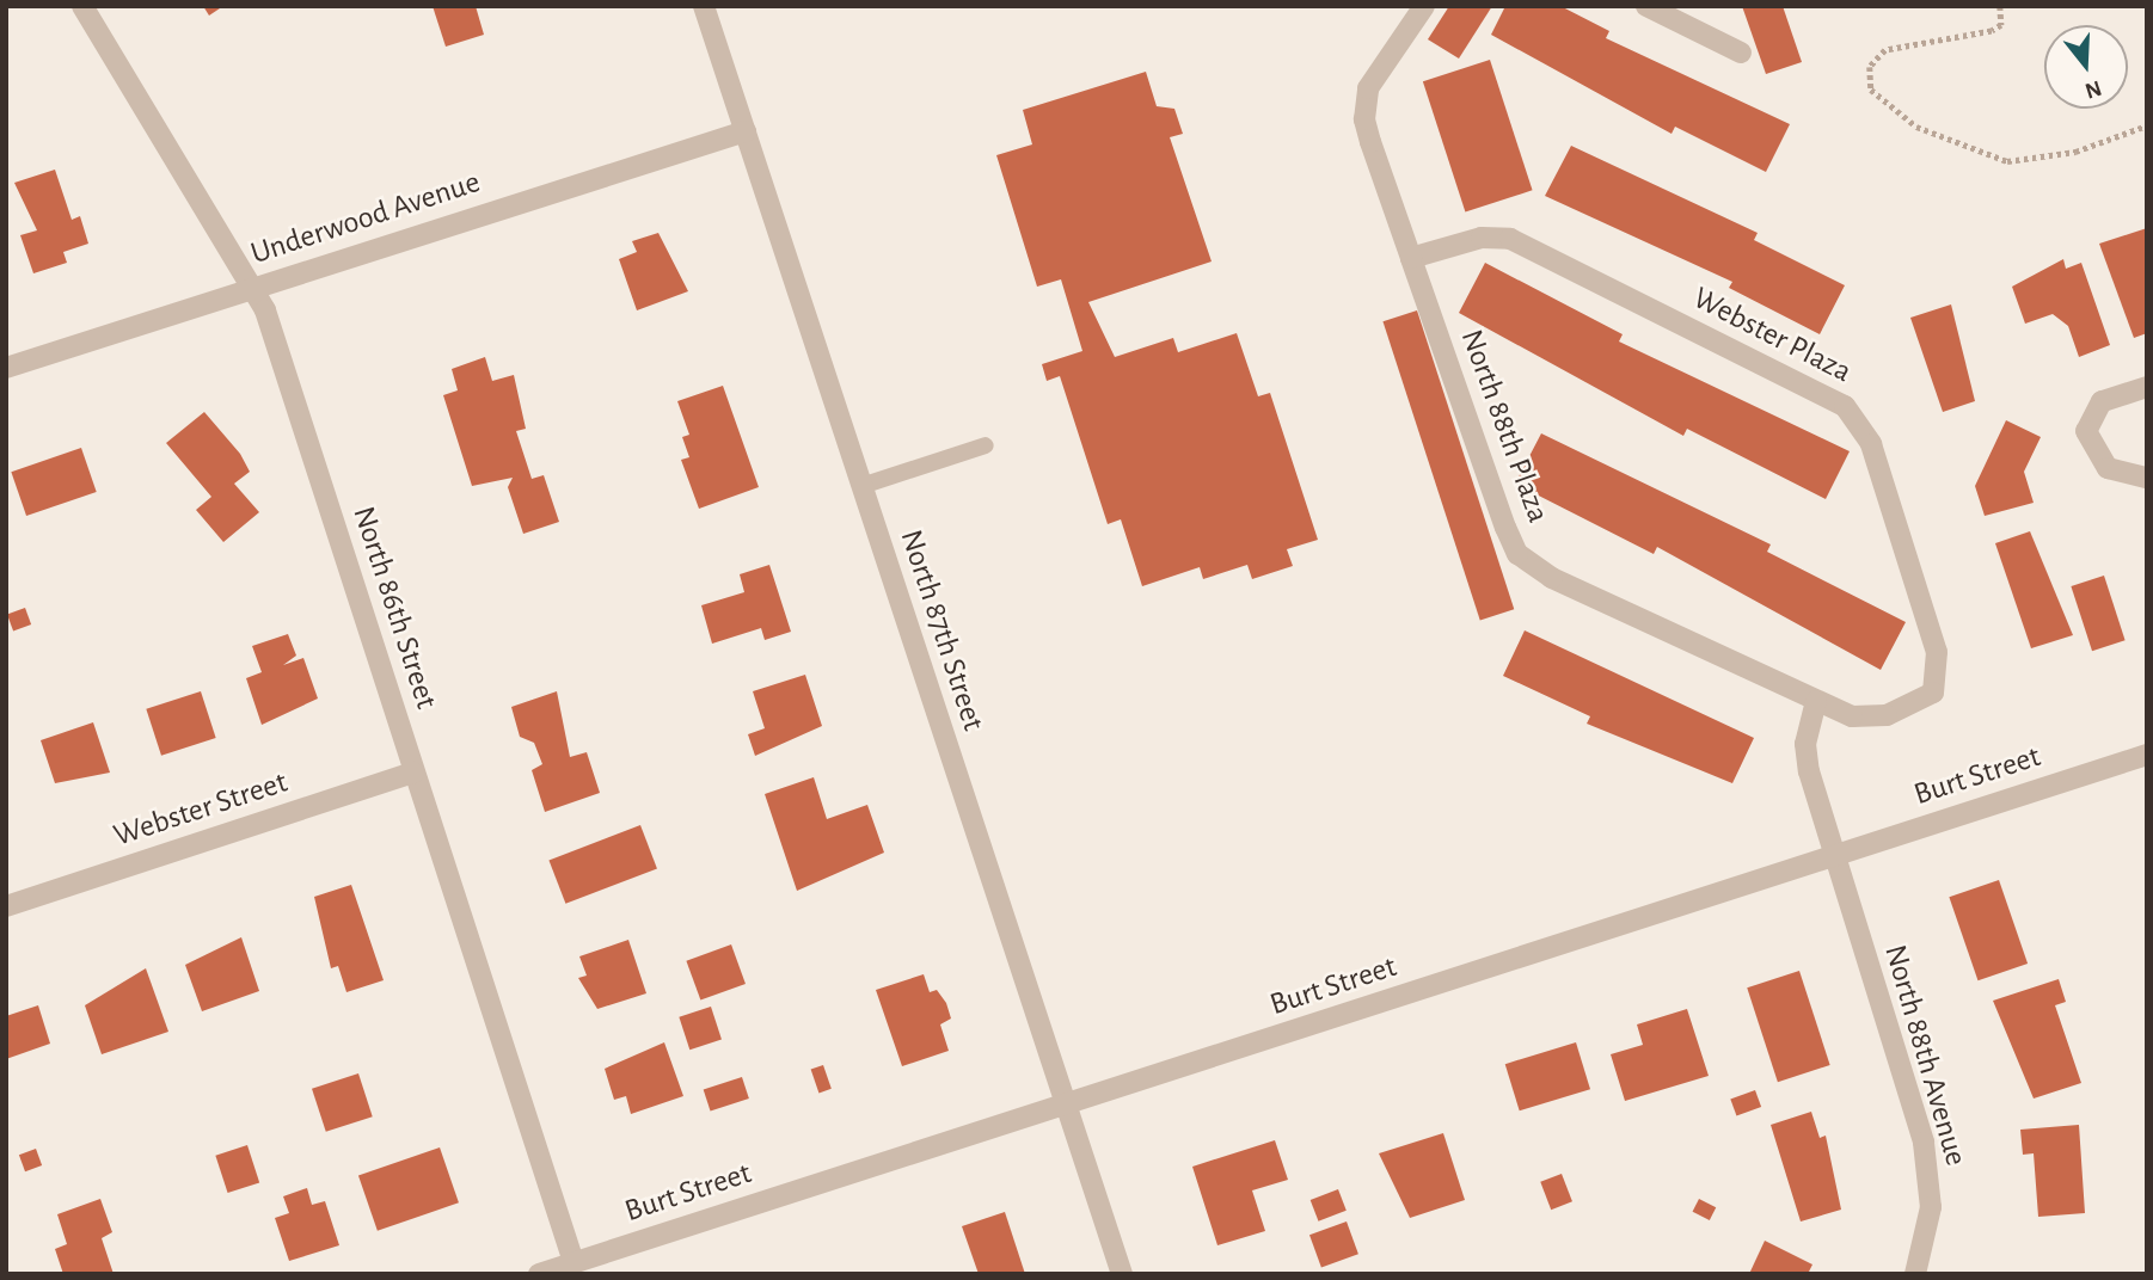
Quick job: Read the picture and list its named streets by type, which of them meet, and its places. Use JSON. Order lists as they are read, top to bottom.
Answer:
{
  "streets": {
    "street": [
      "Underwood Avenue",
      "Webster Plaza",
      "North 88th Plaza",
      "North 86th Street",
      "North 87th Street",
      "Burt Street",
      "Webster Street",
      "North 88th Avenue"
    ]
  },
  "crossings": [
    ["Underwood Avenue", "North 86th Street"],
    ["Underwood Avenue", "North 87th Street"],
    ["Webster Plaza", "North 88th Plaza"],
    ["North 86th Street", "Burt Street"],
    ["North 86th Street", "Webster Street"],
    ["North 87th Street", "Burt Street"],
    ["Burt Street", "North 88th Avenue"]
  ],
  "north": "bottom"
}
